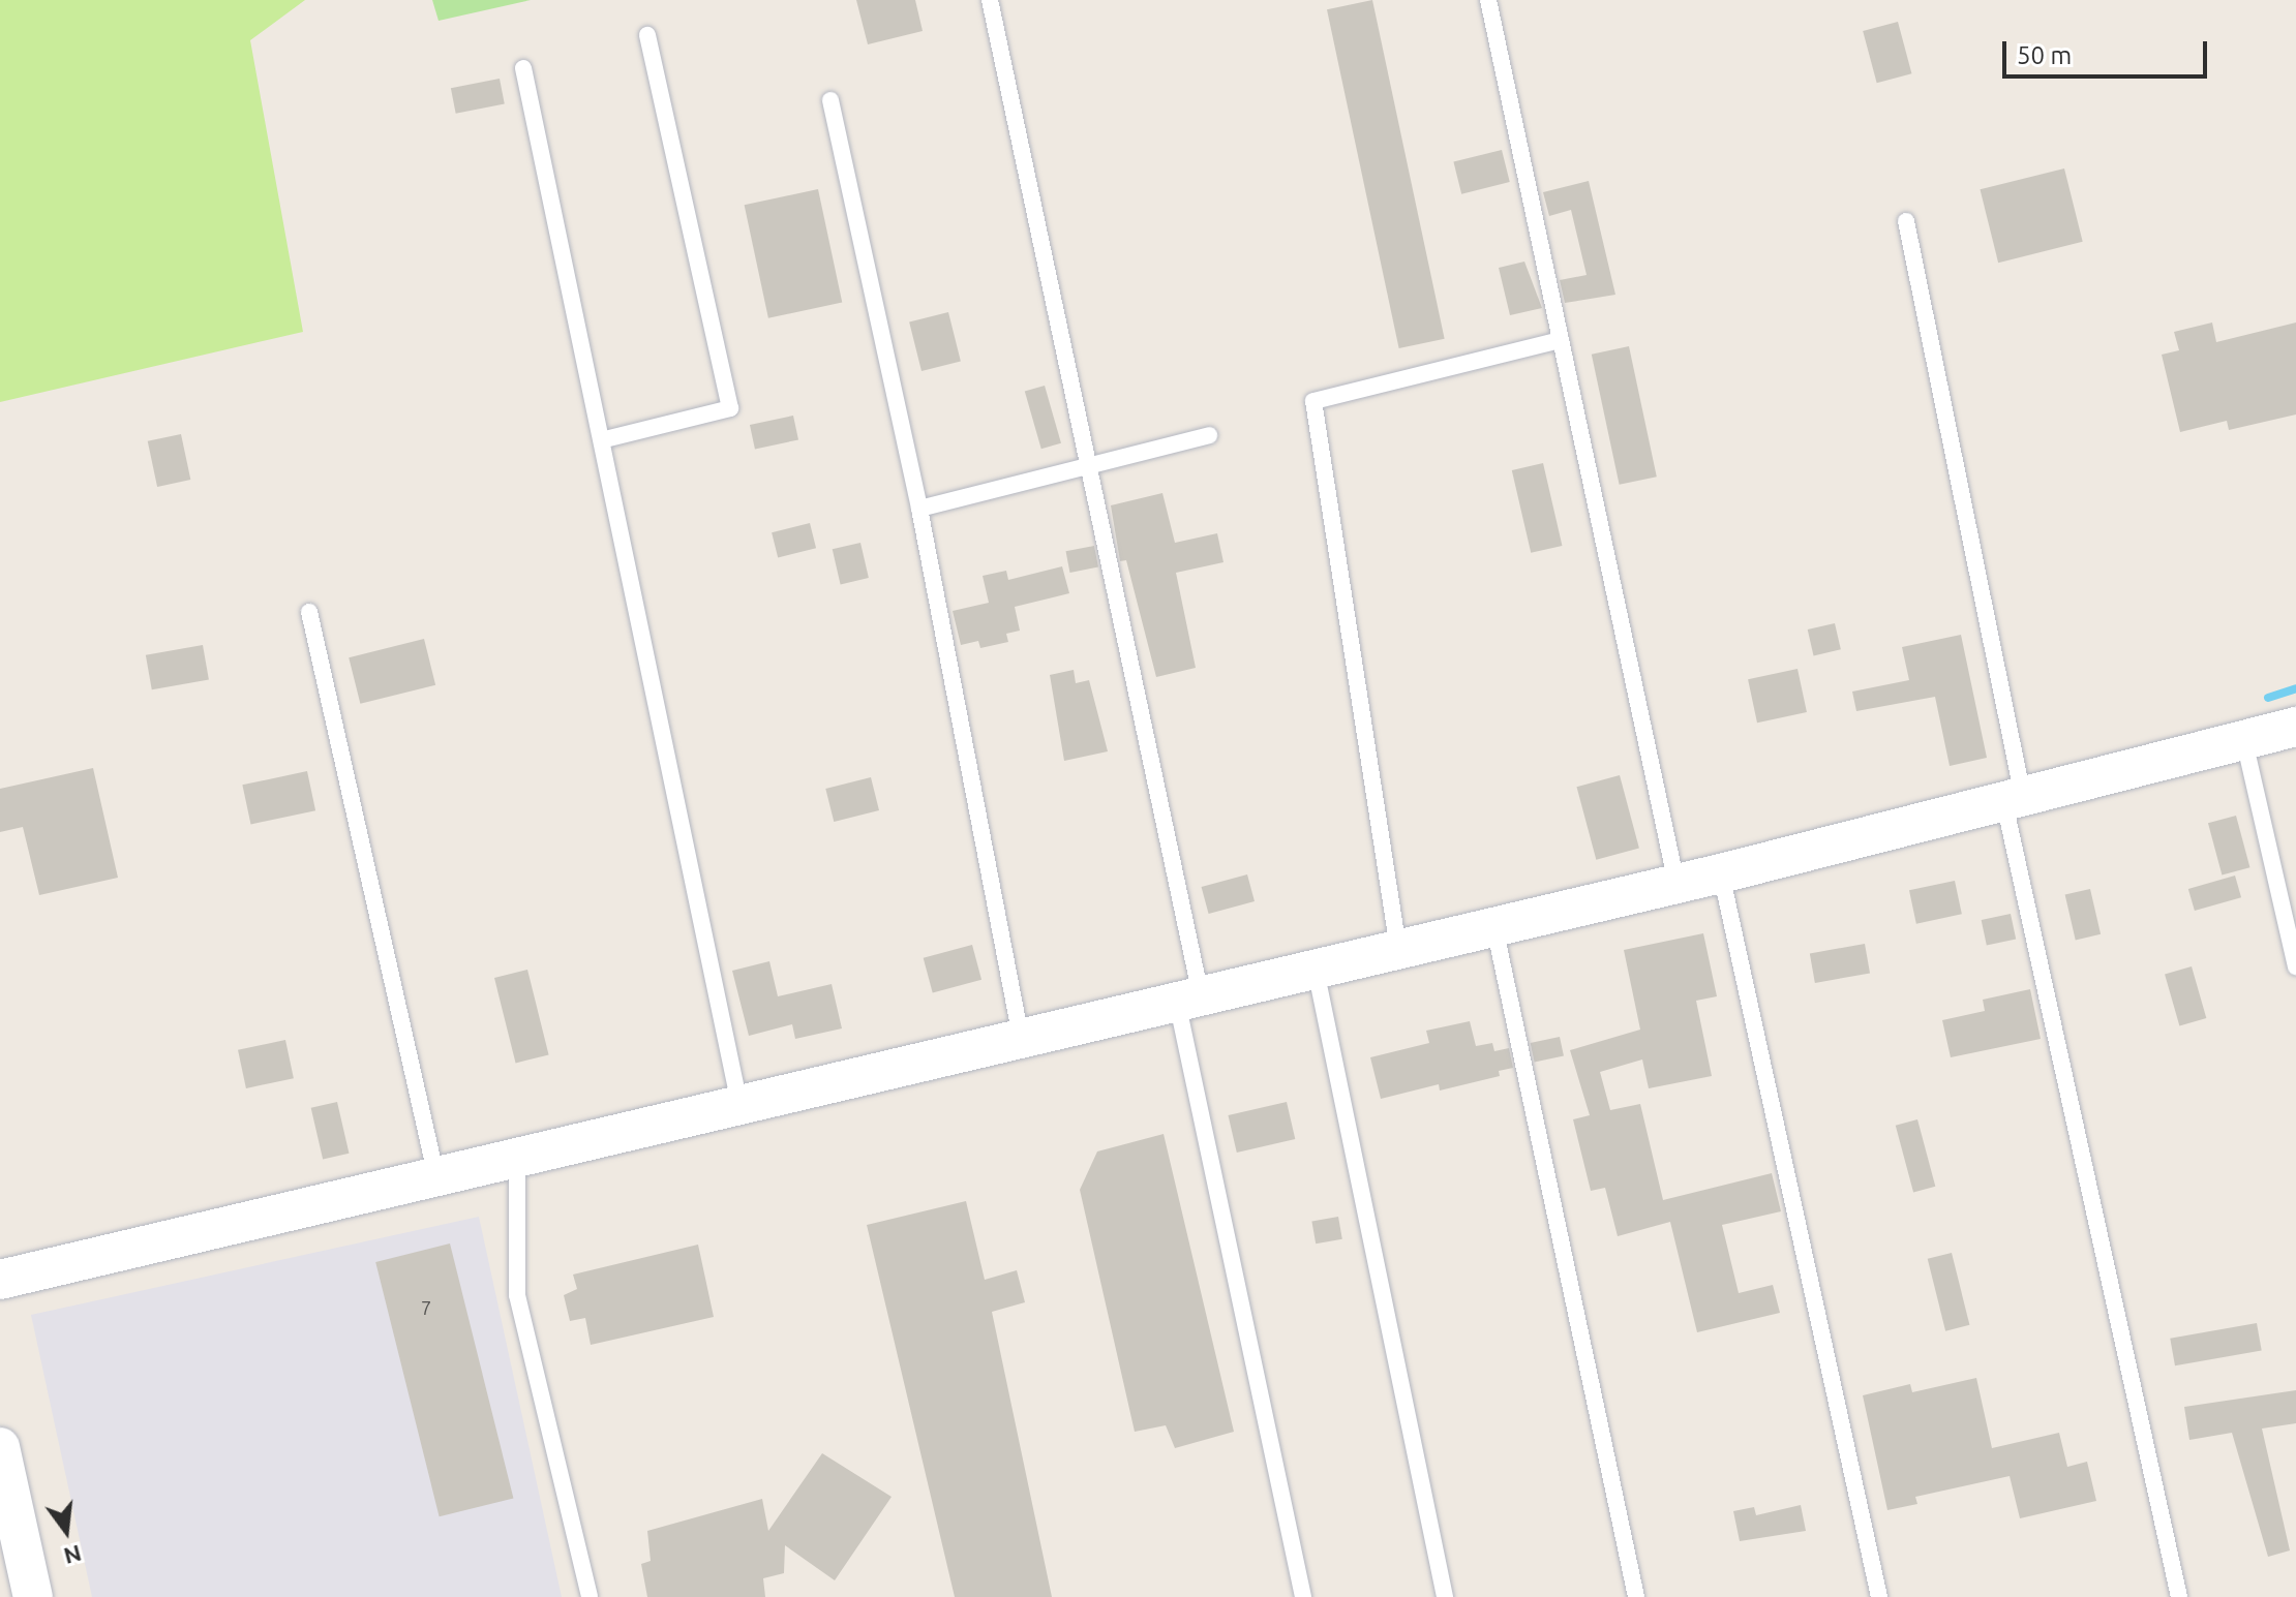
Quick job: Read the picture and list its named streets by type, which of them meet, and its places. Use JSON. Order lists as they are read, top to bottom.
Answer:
{
  "house_numbers": ["7"],
  "scale_bar": "50 m",
  "north": "bottom"
}
